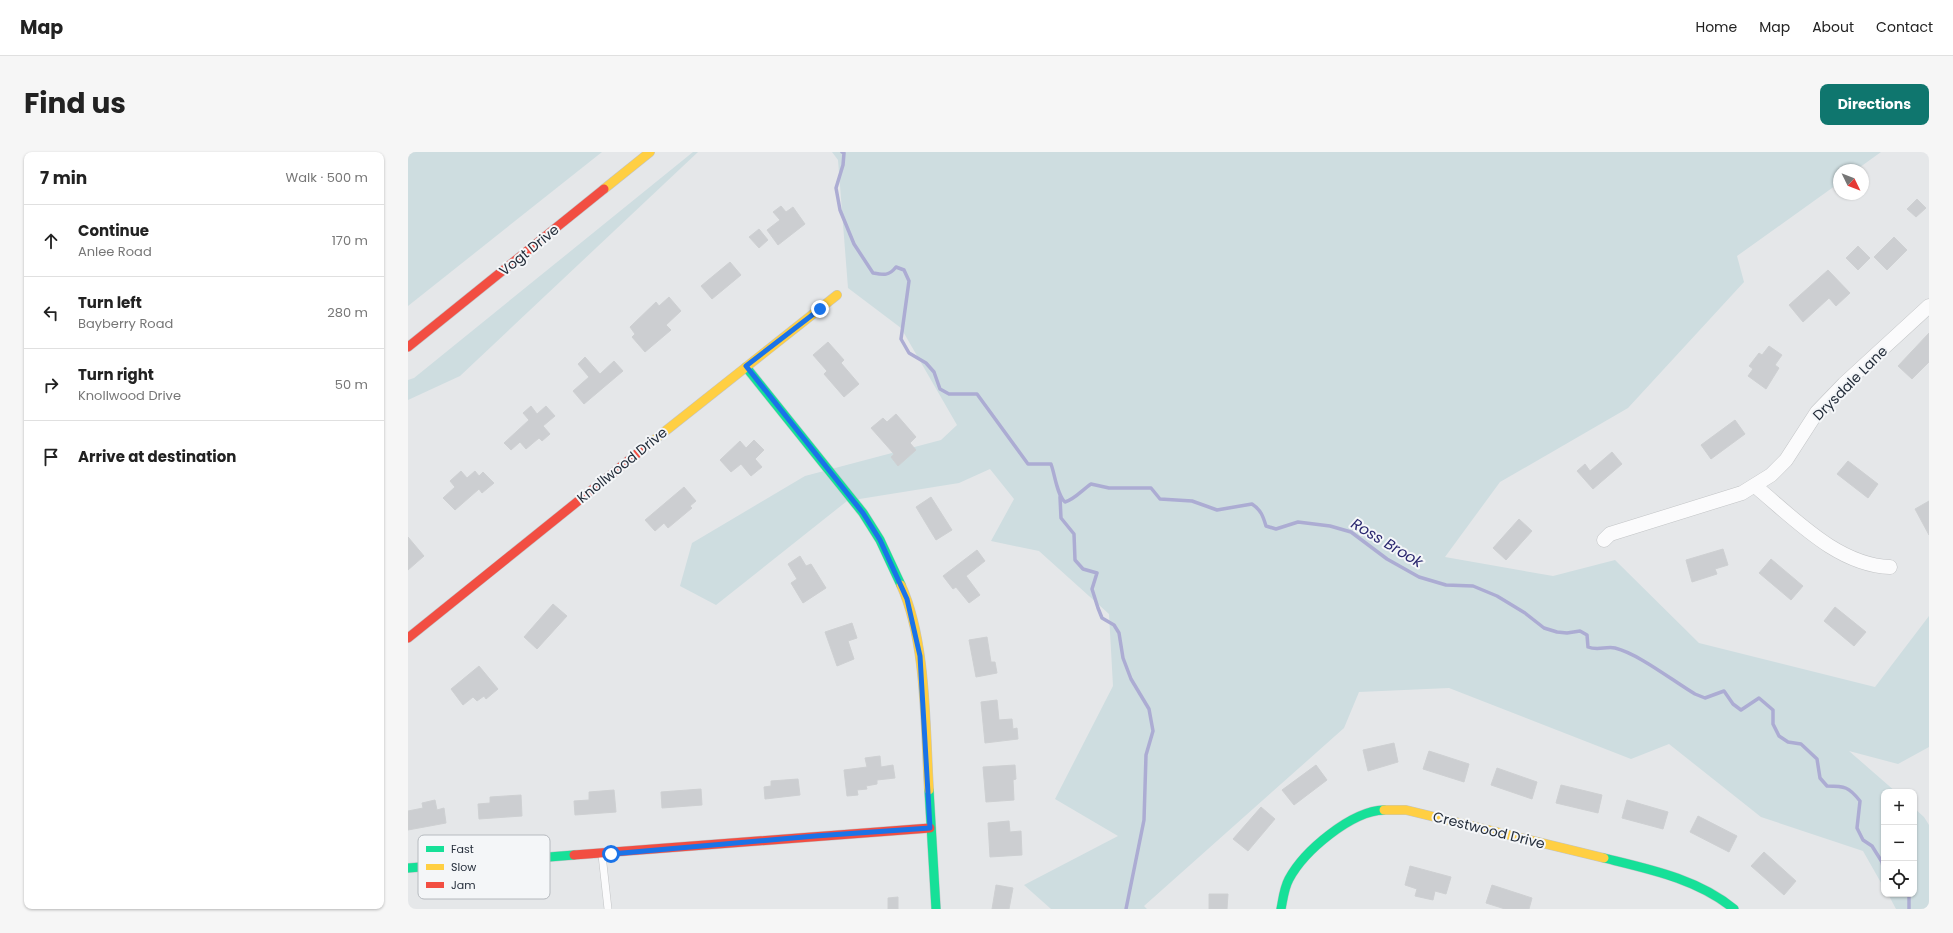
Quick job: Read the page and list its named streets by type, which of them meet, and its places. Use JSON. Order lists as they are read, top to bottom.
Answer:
{
  "streets": {
    "street": [
      "Vogt Drive",
      "Drysdale Lane",
      "Knollwood Drive",
      "Crestwood Drive"
    ]
  },
  "water": ["Ross Brook"],
  "legend": ["Fast", "Slow", "Jam"],
  "north": "bottom right",
  "page": {
    "header": "Map",
    "nav": [
      "Home",
      "Map",
      "About",
      "Contact"
    ],
    "title": "Find us",
    "buttons": "Directions",
    "heading": ["7 min", "Walk · 500 m"],
    "list": [
      ["Continue", "Anlee Road", "170 m"],
      ["Turn left", "Bayberry Road", "280 m"],
      ["Turn right", "Knollwood Drive", "50 m"],
      "Arrive at destination"
    ],
    "map_buttons": ["+", "−"]
  }
}
